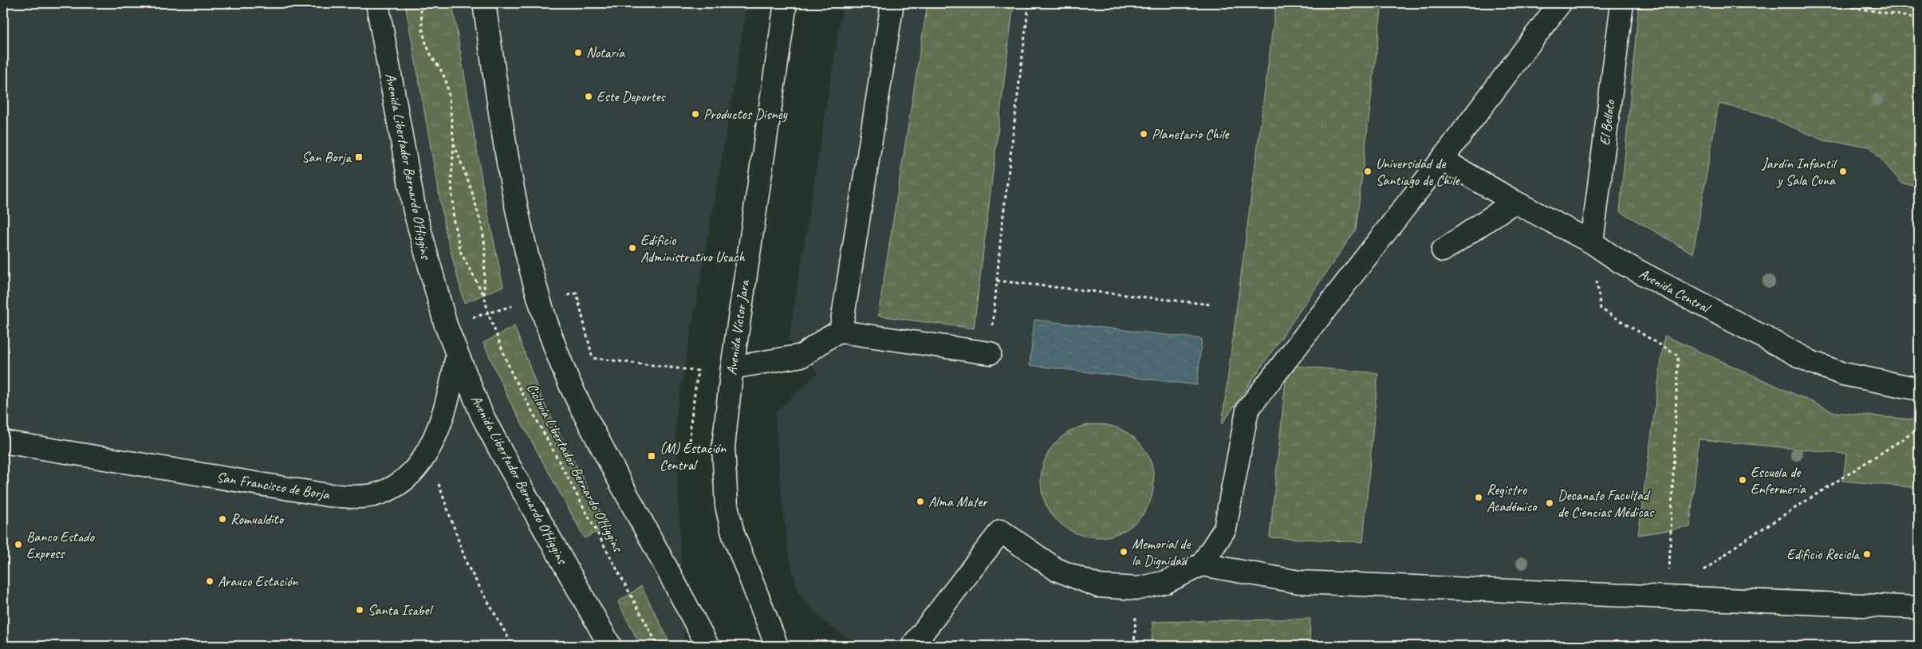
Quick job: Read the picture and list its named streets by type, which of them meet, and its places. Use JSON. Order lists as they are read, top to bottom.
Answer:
{
  "streets": {
    "main road": [
      "El Belloto",
      "Avenida Libertador Bernardo O'Higgins",
      "Avenida Central",
      "Avenida Víctor Jara",
      "San Francisco de Borja"
    ],
    "path": ["Ciclovía Libertador Bernardo O'Higgins"]
  },
  "crossings": [
    ["El Belloto", "Avenida Central"],
    ["Avenida Libertador Bernardo O'Higgins", "San Francisco de Borja"]
  ],
  "places": {
    "other": [
      "Notaría",
      "Este Deportes",
      "Productos Disney",
      "Planetario Chile",
      "Universidad de Santiago de Chile",
      "Jardín Infantil y Sala Cuna",
      "Edificio Administrativo Usach",
      "Escuela de Enfermería",
      "Registro Académico",
      "Alma Mater",
      "Decanato Facultad de Ciencias Médicas",
      "Romualdito",
      "Banco Estado Express",
      "Memorial de la Dignidad",
      "Edificio Recicla",
      "Arauco Estación",
      "Santa Isabel"
    ],
    "transit": ["San Borja", "(M) Estación Central"]
  }
}
